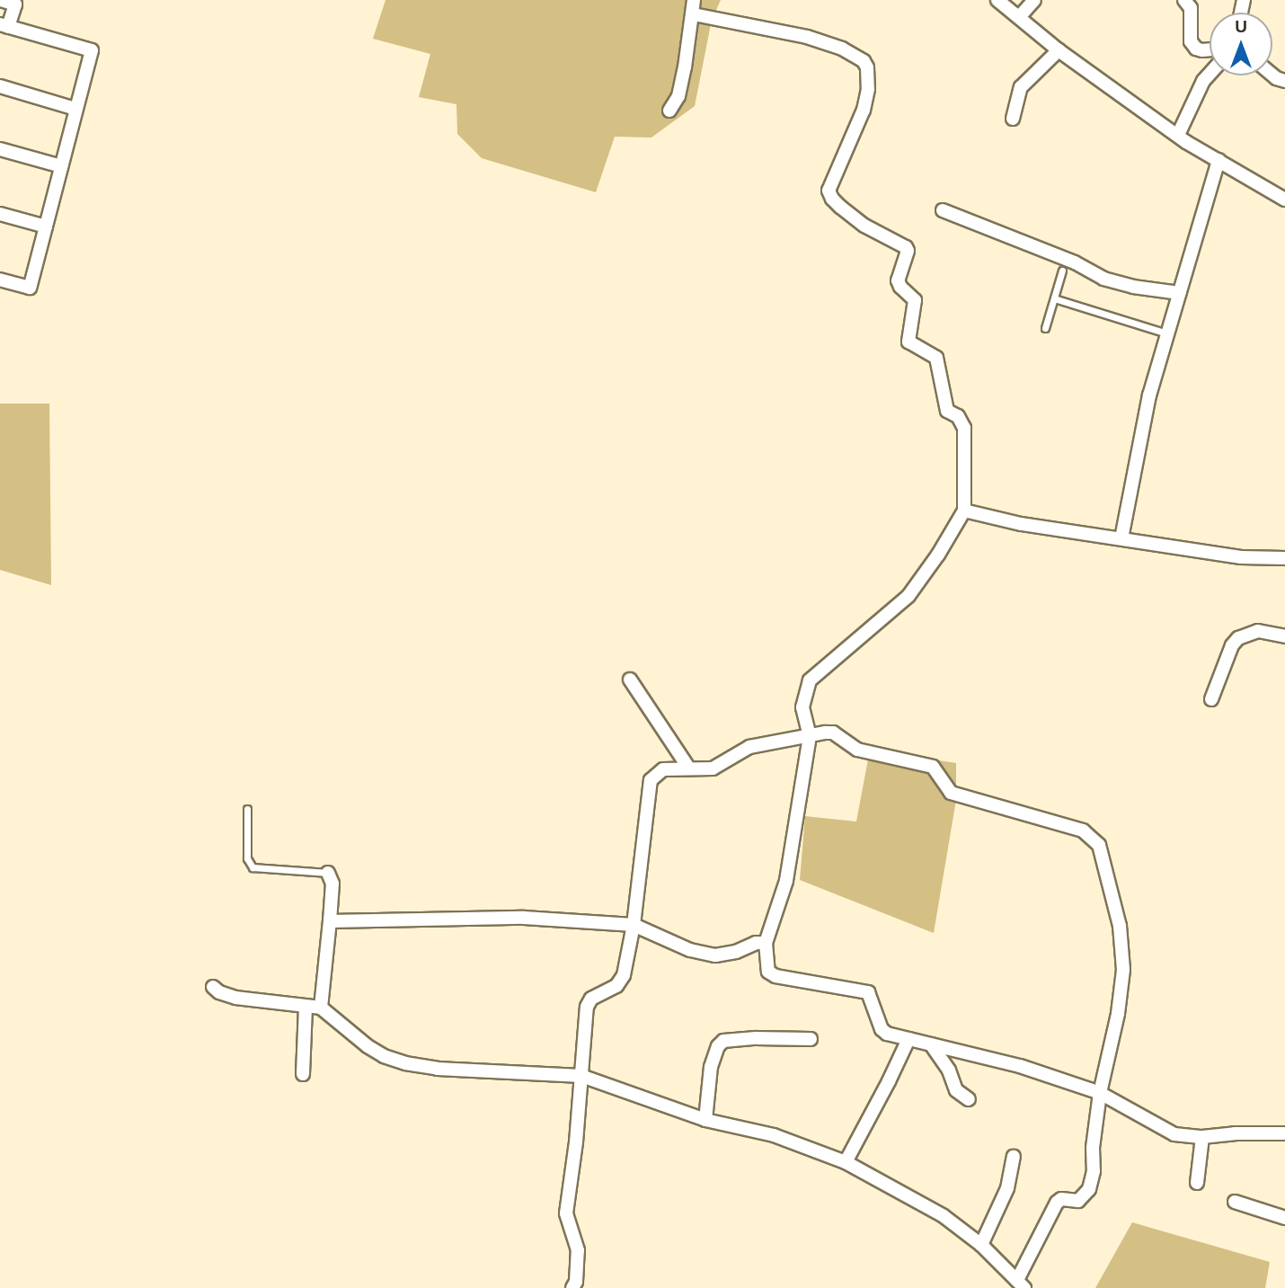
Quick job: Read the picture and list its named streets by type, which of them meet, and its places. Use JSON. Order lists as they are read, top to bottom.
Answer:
{
  "north": "top"
}
